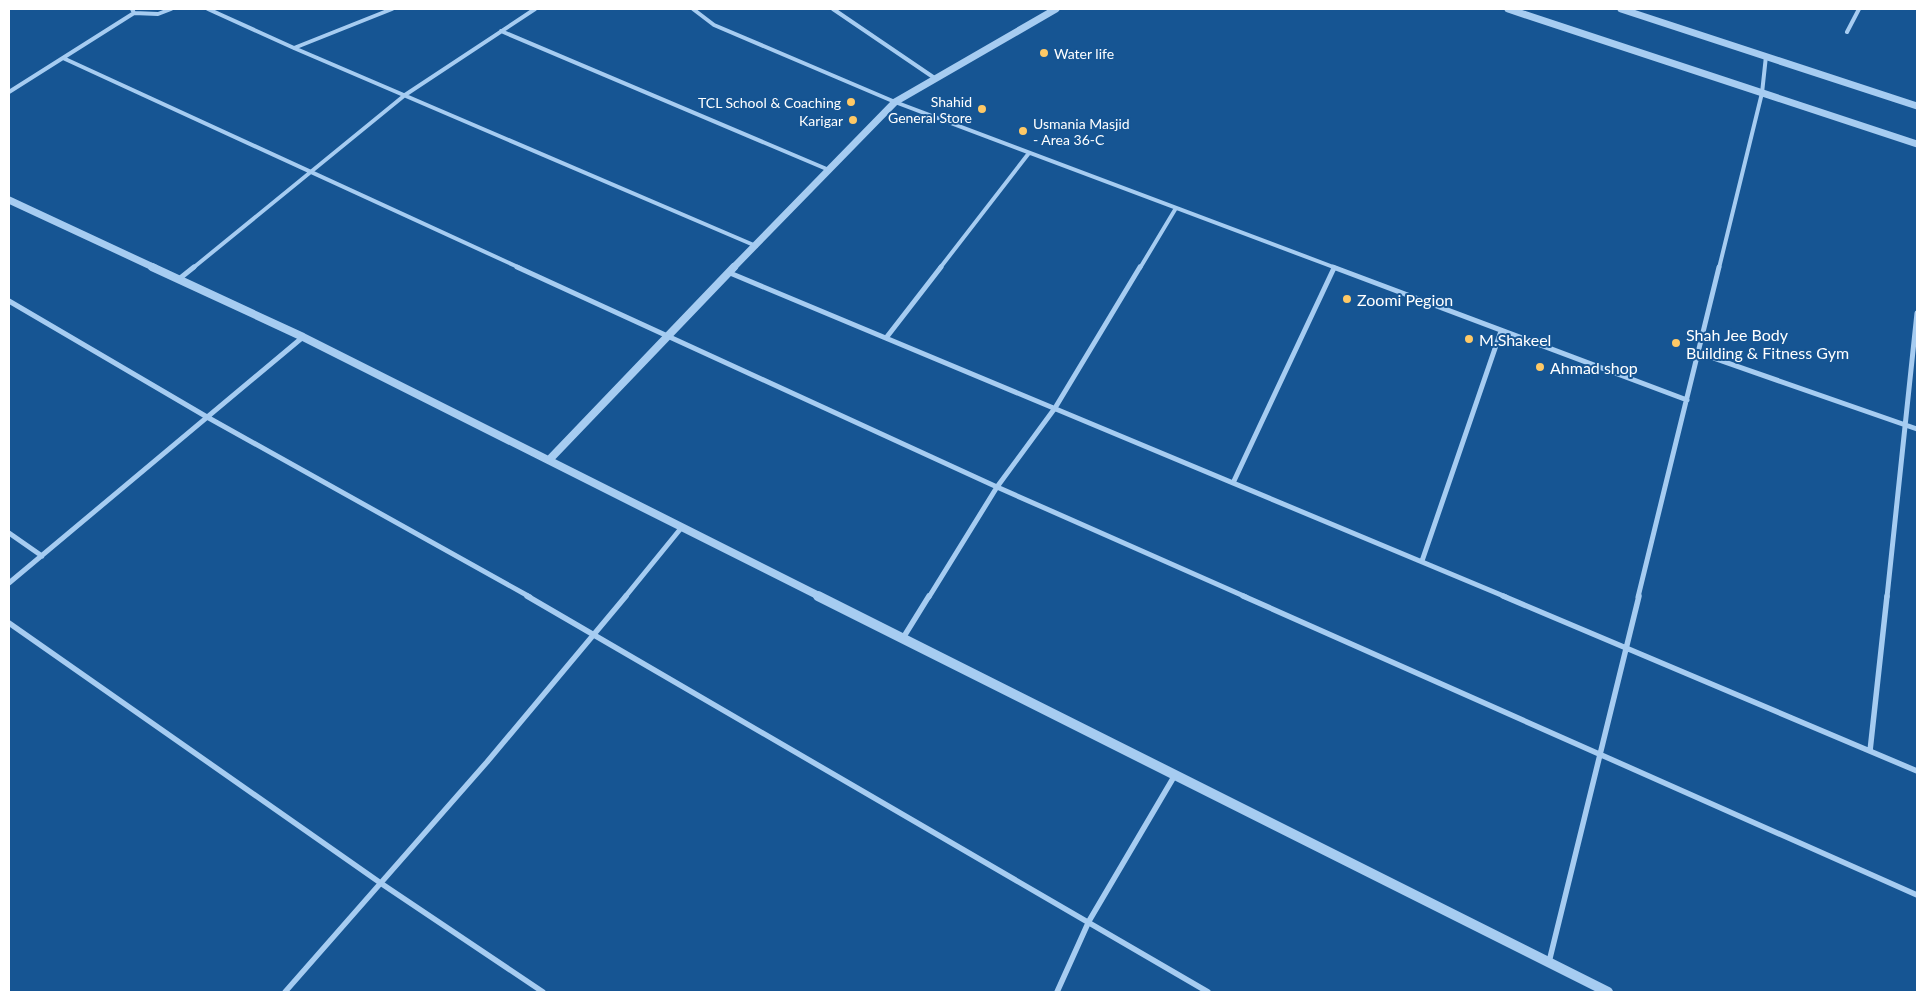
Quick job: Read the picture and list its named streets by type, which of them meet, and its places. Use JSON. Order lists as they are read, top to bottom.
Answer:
{
  "places": [
    "Water life",
    "TCL School & Coaching",
    "Shahid General Store",
    "Karigar",
    "Usmania Masjid - Area 36-C",
    "Zoomi Pegion",
    "M.Shakeel",
    "Shah Jee Body Building & Fitness Gym",
    "Ahmad shop"
  ]
}
